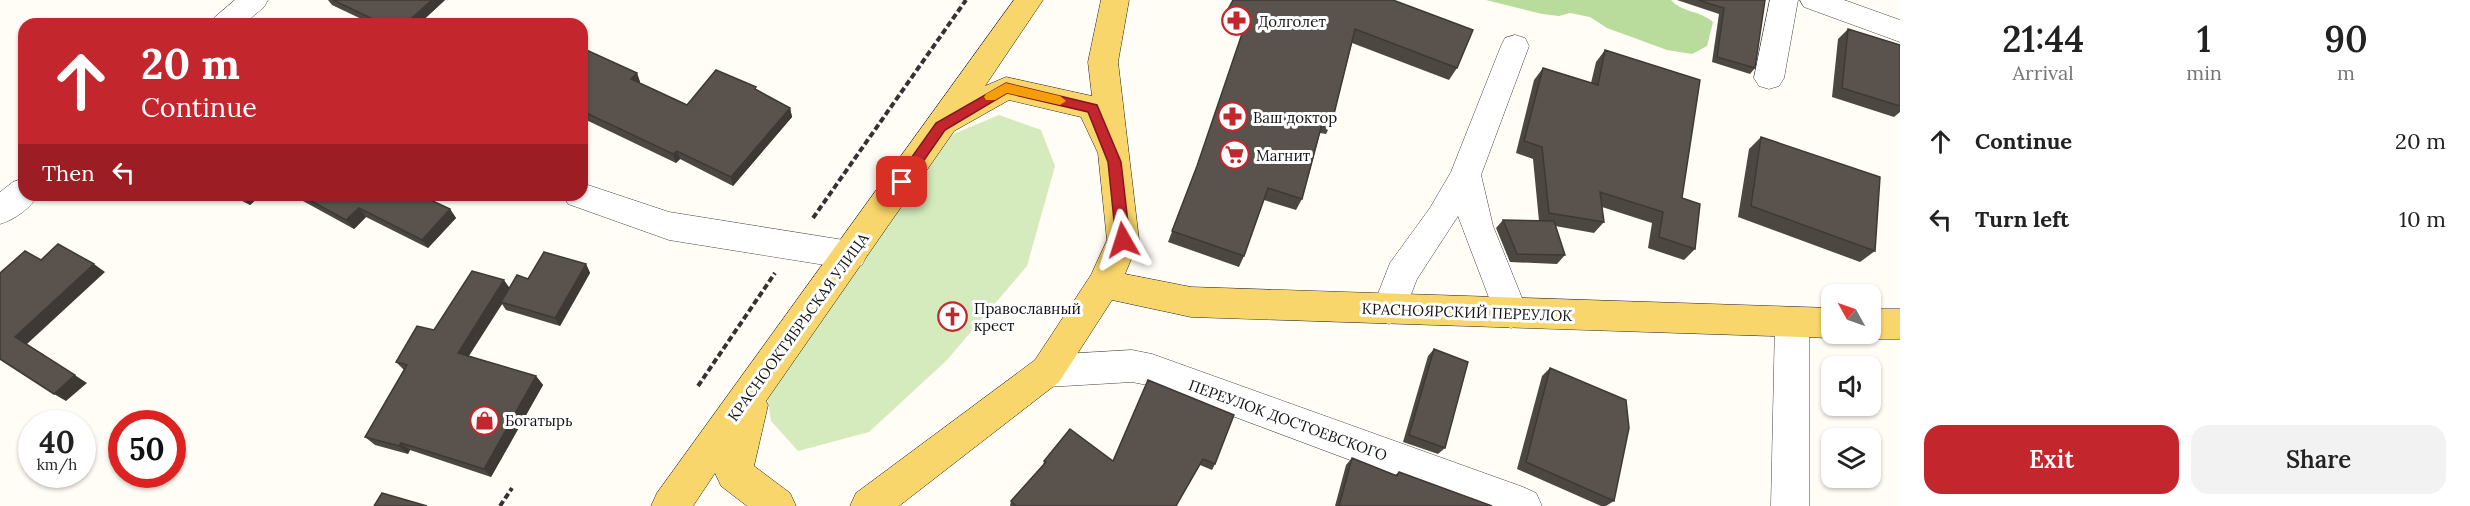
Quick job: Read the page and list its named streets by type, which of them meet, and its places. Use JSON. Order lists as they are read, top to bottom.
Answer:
{
  "streets": {
    "main road": ["КРАСНОЯРСКИЙ ПЕРЕУЛОК", "КРАСНООКТЯБРЬСКАЯ УЛИЦА"],
    "street": ["ПЕРЕУЛОК ДОСТОЕВСКОГО"]
  },
  "places": {
    "pharmacy": ["Долголет", "Ваш доктор"],
    "supermarket": ["Магнит"],
    "church": ["Православный крест"],
    "shop": ["Богатырь"]
  },
  "north": "top left",
  "page": {
    "eta": [
      "21:44",
      "Arrival",
      "1",
      "min",
      "90",
      "m"
    ],
    "turn": ["20 m", "Continue"],
    "list": [
      {
        "name": "Continue",
        "value": "20 m"
      },
      {
        "name": "Turn left",
        "value": "10 m"
      }
    ],
    "then": "Then",
    "speed": "40 km/h",
    "limit": "50",
    "buttons": ["Exit", "Share"]
  }
}
